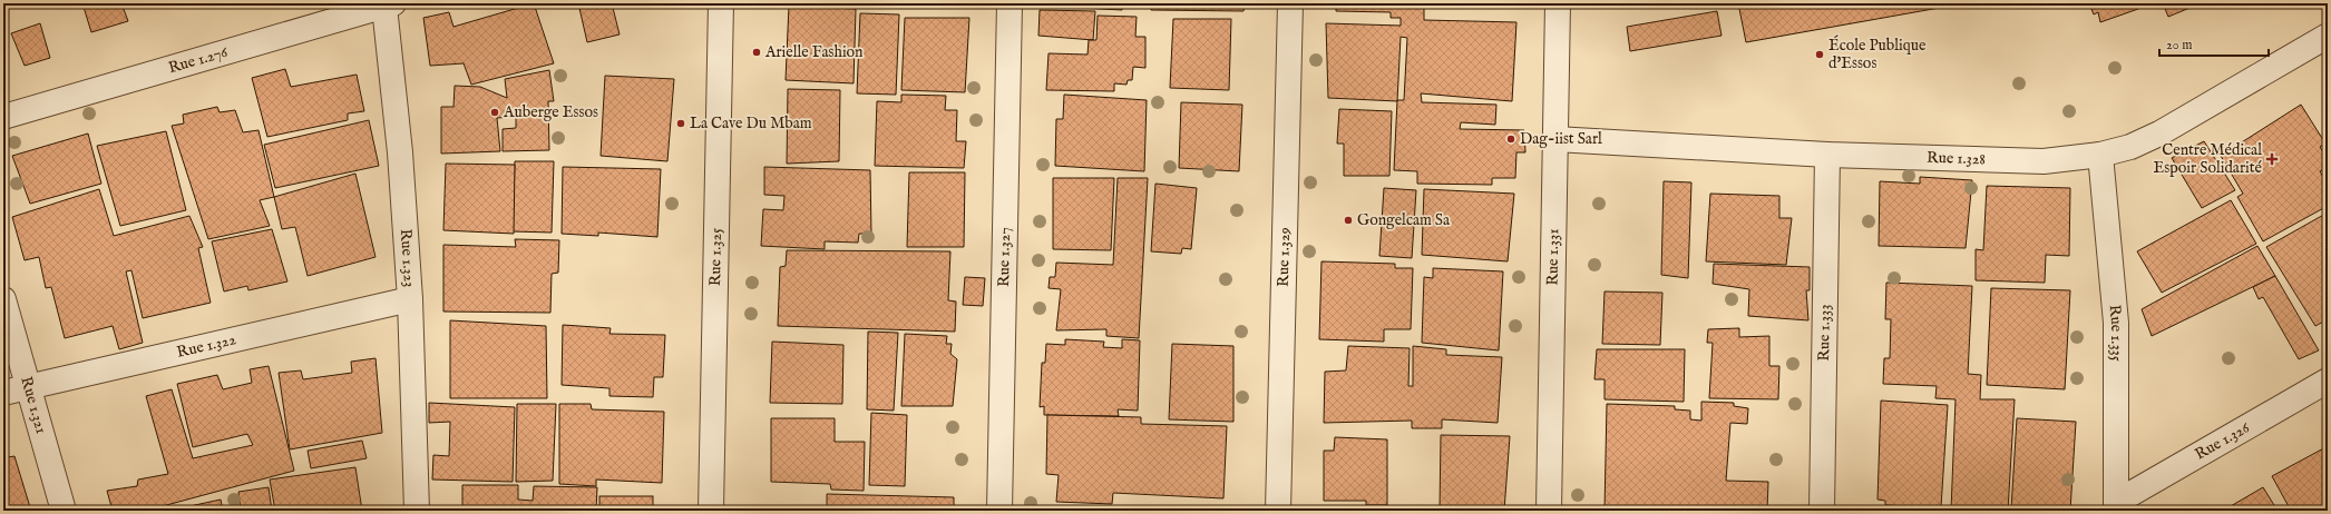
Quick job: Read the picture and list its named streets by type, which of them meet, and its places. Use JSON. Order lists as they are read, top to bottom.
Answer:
{
  "streets": {
    "street": [
      "Rue 1.276",
      "Rue 1.328",
      "Rue 1.325",
      "Rue 1.327",
      "Rue 1.329",
      "Rue 1.331",
      "Rue 1.323",
      "Rue 1.333",
      "Rue 1.335",
      "Rue 1.322",
      "Rue 1.321",
      "Rue 1.326"
    ]
  },
  "crossings": [
    ["Rue 1.276", "Rue 1.323"],
    ["Rue 1.328", "Rue 1.331"],
    ["Rue 1.328", "Rue 1.333"],
    ["Rue 1.328", "Rue 1.335"],
    ["Rue 1.323", "Rue 1.322"],
    ["Rue 1.335", "Rue 1.326"],
    ["Rue 1.322", "Rue 1.321"]
  ],
  "places": {
    "other": [
      "Arielle Fashion",
      "École Publique d'Essos",
      "Auberge Essos",
      "La Cave Du Mbam",
      "Dag-iist Sarl",
      "Gongelcam Sa"
    ],
    "health": ["Centre Médical Espoir Solidarité"]
  },
  "scale_bar": "20 m"
}
